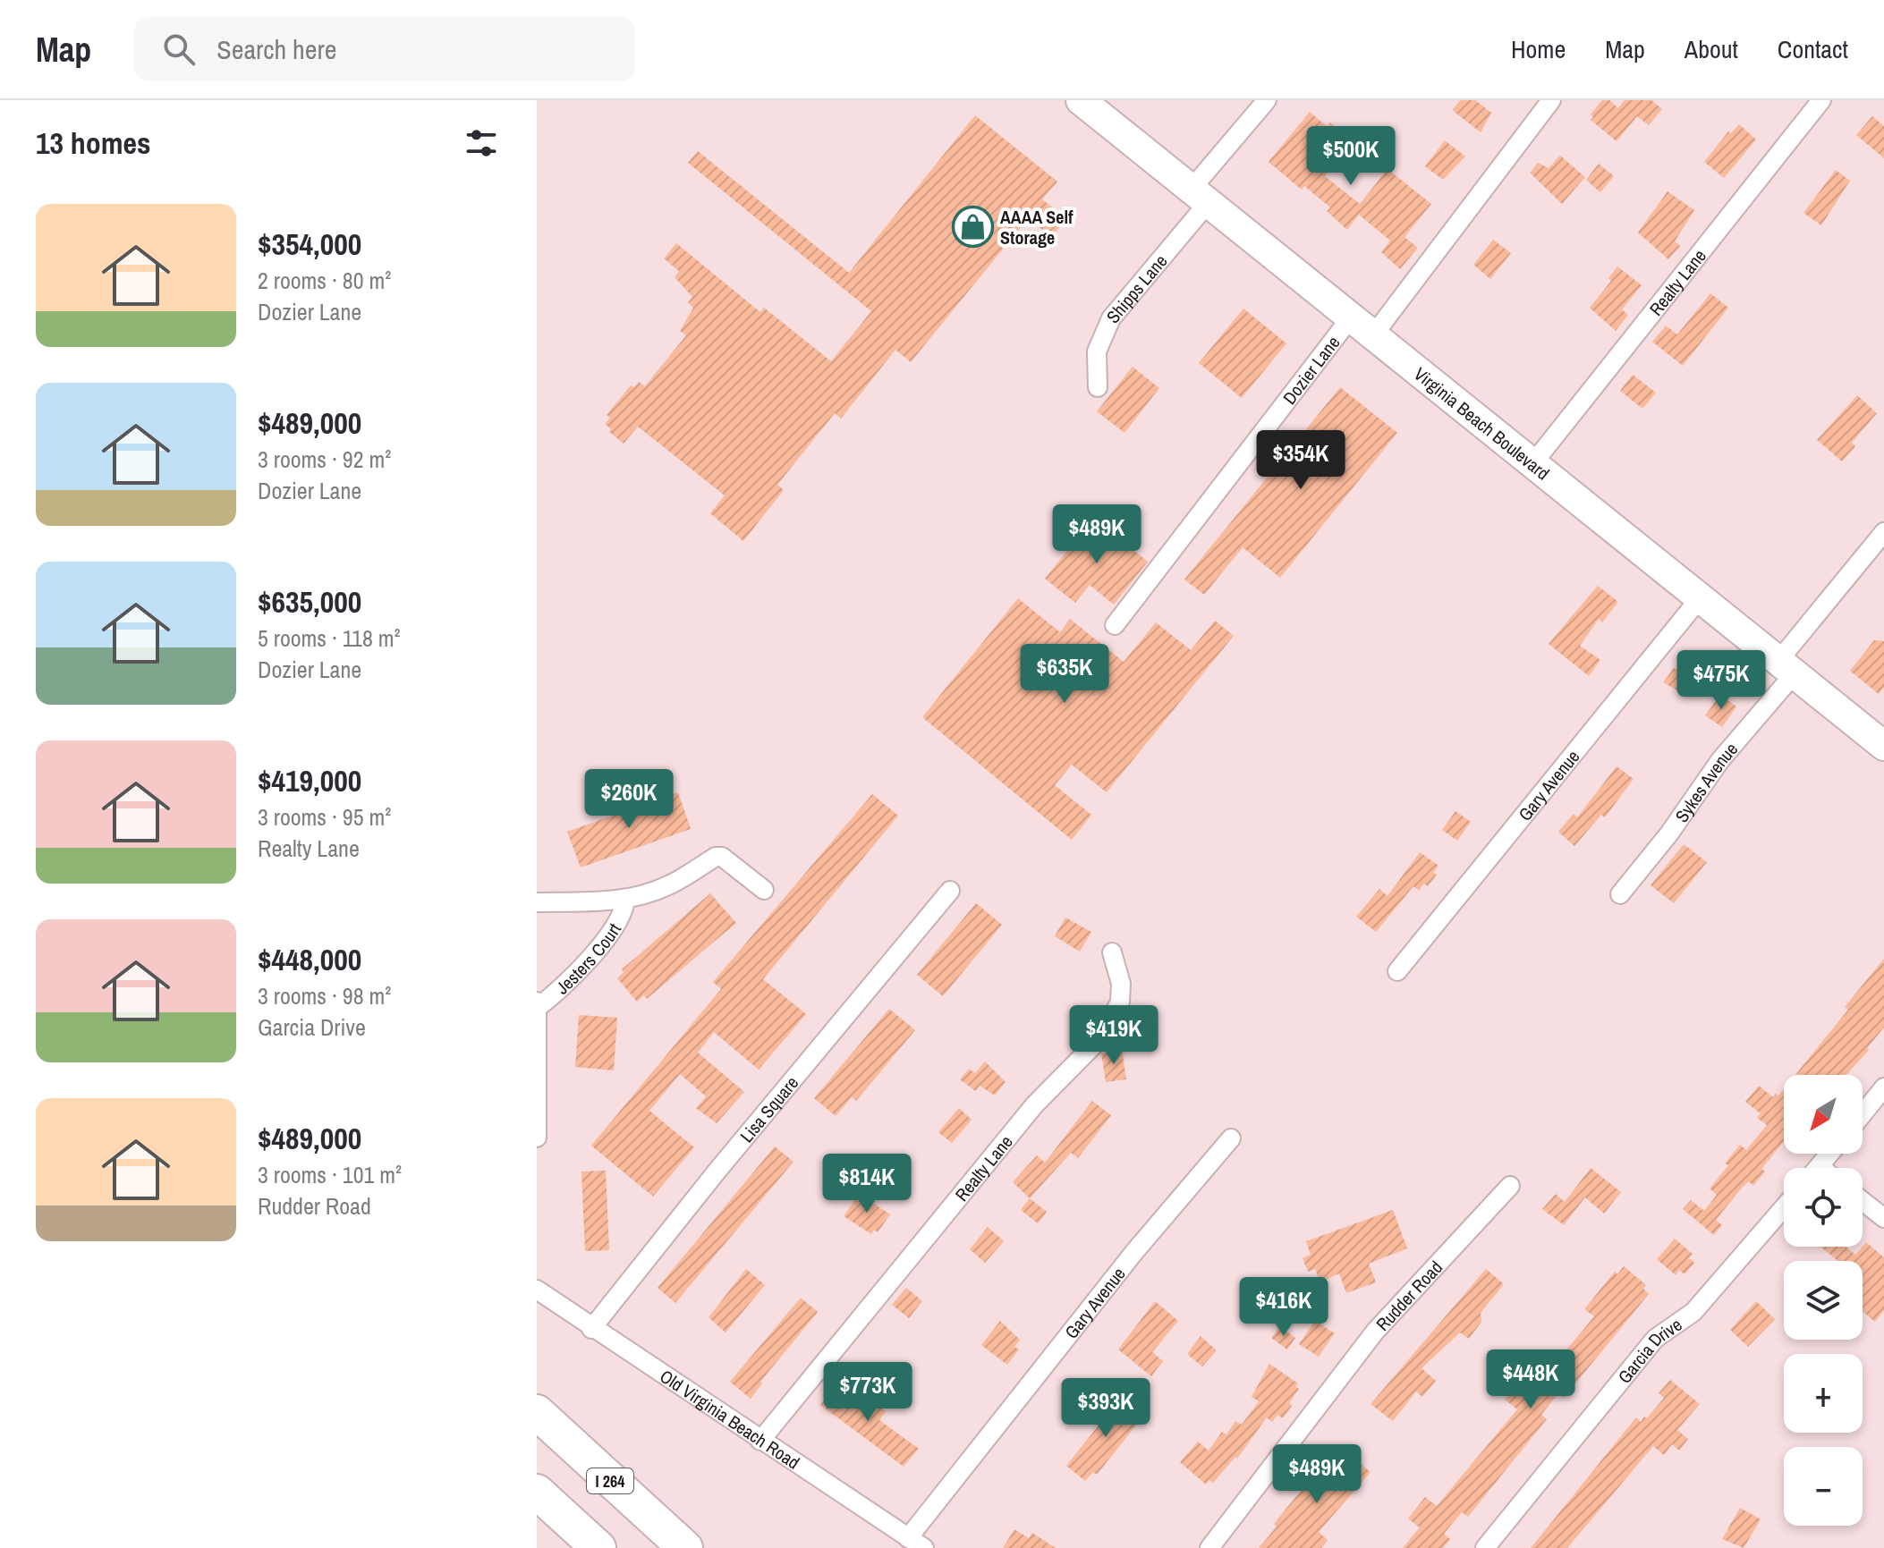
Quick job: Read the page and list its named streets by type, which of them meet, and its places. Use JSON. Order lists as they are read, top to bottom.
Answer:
{
  "streets": {
    "highway": ["I 264"],
    "main road": ["Virginia Beach Boulevard"],
    "street": [
      "Realty Lane",
      "Shipps Lane",
      "Dozier Lane",
      "Sykes Avenue",
      "Gary Avenue",
      "Jesters Court",
      "Lisa Square",
      "Rudder Road",
      "Garcia Drive",
      "Old Virginia Beach Road"
    ]
  },
  "crossings": [
    ["Realty Lane", "Virginia Beach Boulevard"],
    ["Realty Lane", "Old Virginia Beach Road"],
    ["Shipps Lane", "Virginia Beach Boulevard"],
    ["Dozier Lane", "Virginia Beach Boulevard"],
    ["Virginia Beach Boulevard", "Sykes Avenue"],
    ["Virginia Beach Boulevard", "Gary Avenue"],
    ["Gary Avenue", "Old Virginia Beach Road"],
    ["Lisa Square", "Old Virginia Beach Road"]
  ],
  "places": {
    "shop": ["AAAA Self Storage"]
  },
  "north": "bottom left",
  "page": {
    "header": "Map",
    "search": "Search here",
    "nav": [
      "Home",
      "Map",
      "About",
      "Contact"
    ],
    "heading": "13 homes",
    "price": [
      "$500K",
      "$354K",
      "$489K",
      "$635K",
      "$475K",
      "$260K",
      "$419K",
      "$814K",
      "$416K",
      "$448K",
      "$773K",
      "$393K",
      "$489K"
    ],
    "list": [
      {
        "name": "$354,000",
        "note": "2 rooms · 80 m² · Dozier Lane"
      },
      {
        "name": "$489,000",
        "note": "3 rooms · 92 m² · Dozier Lane"
      },
      {
        "name": "$635,000",
        "note": "5 rooms · 118 m² · Dozier Lane"
      },
      {
        "name": "$419,000",
        "note": "3 rooms · 95 m² · Realty Lane"
      },
      {
        "name": "$448,000",
        "note": "3 rooms · 98 m² · Garcia Drive"
      },
      {
        "name": "$489,000",
        "note": "3 rooms · 101 m² · Rudder Road"
      }
    ],
    "map_buttons": ["+", "−"]
  }
}
